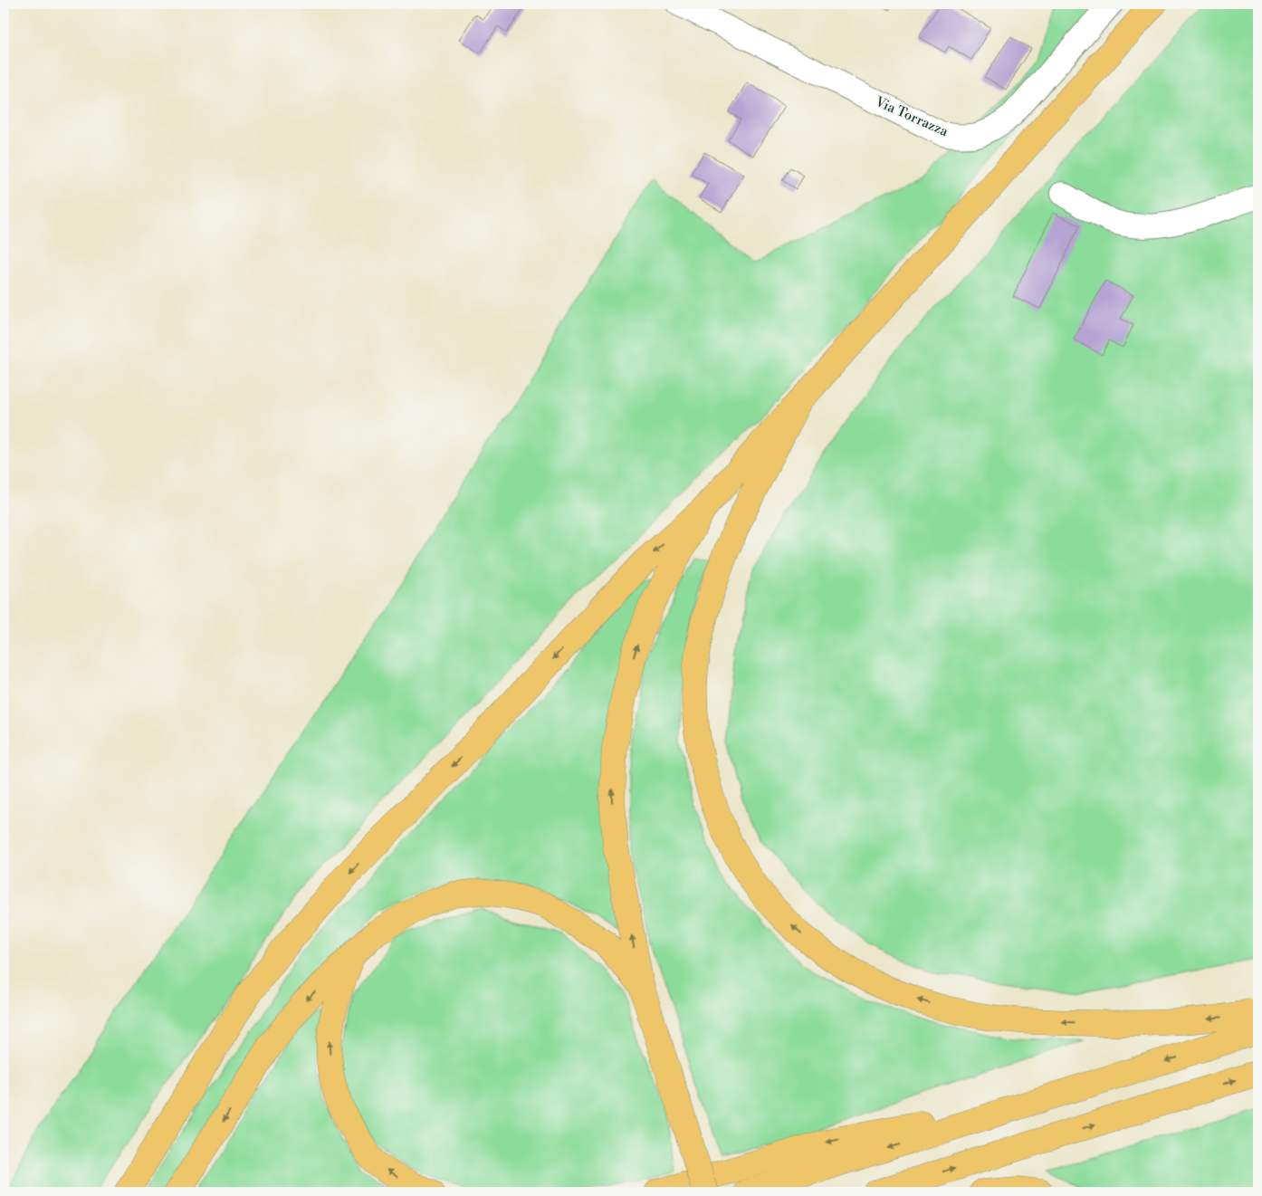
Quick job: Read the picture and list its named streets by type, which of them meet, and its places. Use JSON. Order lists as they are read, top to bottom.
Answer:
{
  "streets": {
    "street": ["Via Torrazza"]
  }
}
